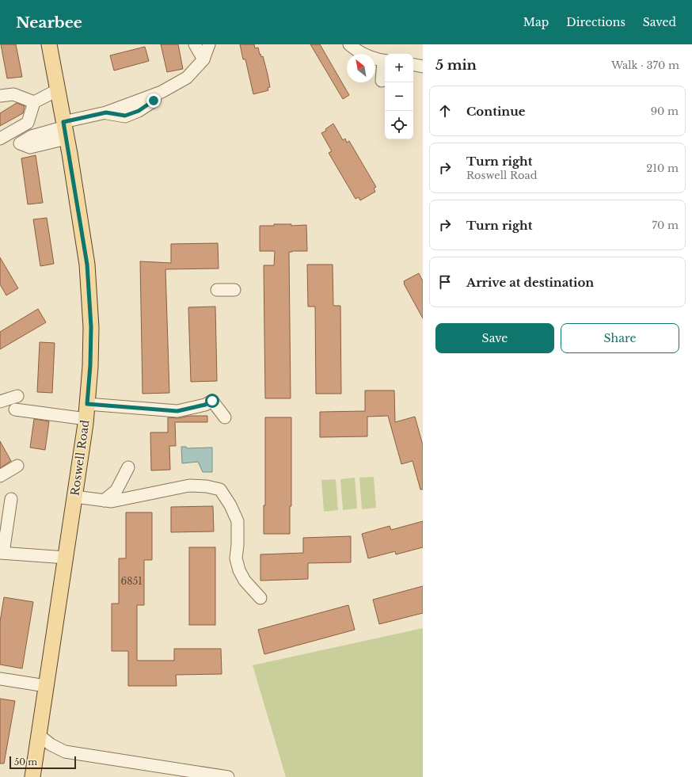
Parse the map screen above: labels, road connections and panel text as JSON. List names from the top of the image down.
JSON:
{
  "streets": {
    "main road": ["Roswell Road"]
  },
  "house_numbers": ["6851"],
  "scale_bar": "50 m",
  "north": "top left",
  "page": {
    "header": "Nearbee",
    "nav": ["Map", "Directions", "Saved"],
    "heading": ["5 min", "Walk · 370 m"],
    "map_buttons": ["+", "−"],
    "list": [
      ["Continue", "90 m"],
      ["Turn right", "Roswell Road", "210 m"],
      ["Turn right", "70 m"],
      "Arrive at destination"
    ],
    "buttons": ["Save", "Share"],
    "scale": "50 m"
  }
}
